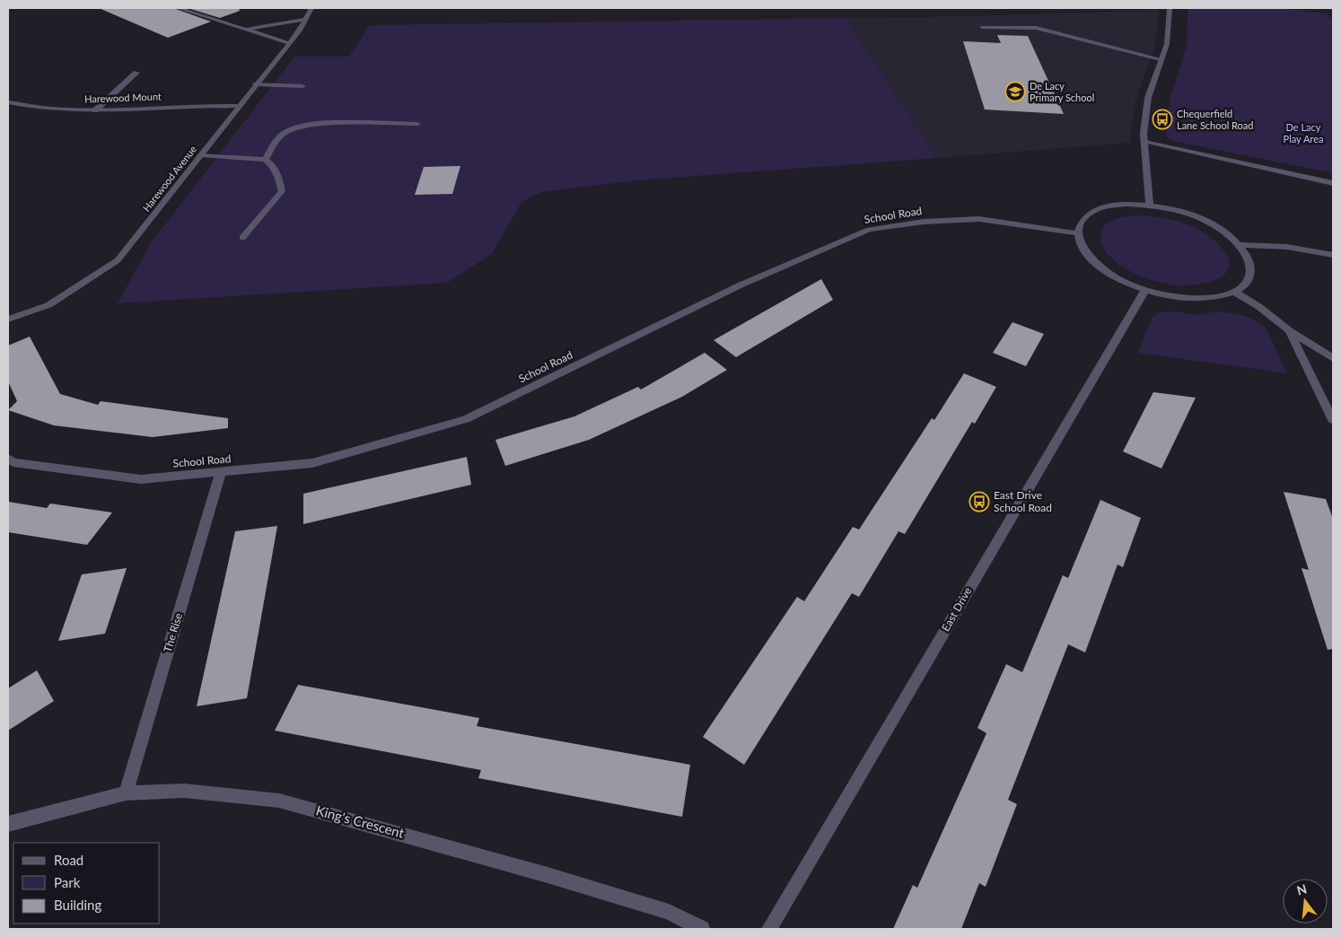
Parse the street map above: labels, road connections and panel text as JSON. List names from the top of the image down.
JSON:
{
  "streets": {
    "street": [
      "Harewood Mount",
      "Harewood Avenue",
      "School Road",
      "East Drive",
      "The Rise",
      "King's Crescent"
    ]
  },
  "crossings": [
    ["Harewood Mount", "Harewood Avenue"],
    ["School Road", "The Rise"],
    ["The Rise", "King's Crescent"]
  ],
  "parks": ["De Lacy Play Area"],
  "places": {
    "school or university": ["De Lacy Primary School"],
    "bus stop": ["Chequerfield Lane School Road", "East Drive School Road"]
  },
  "legend": ["Road", "Park", "Building"],
  "north": "top"
}
